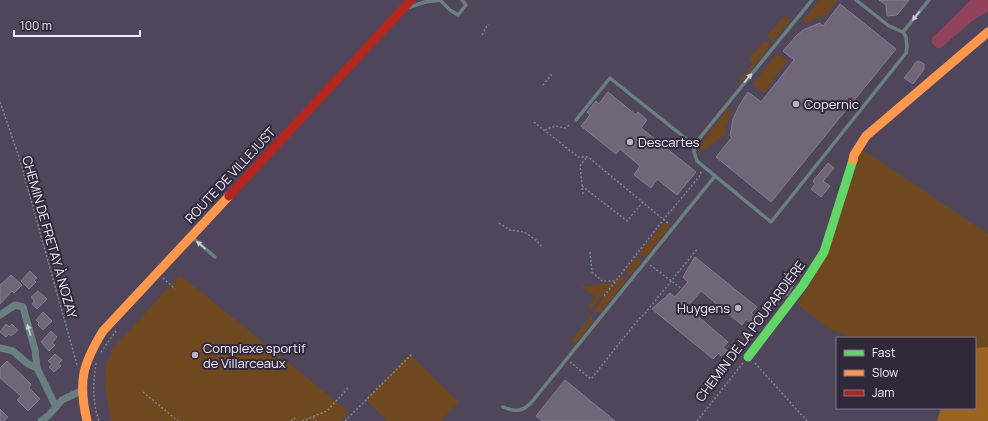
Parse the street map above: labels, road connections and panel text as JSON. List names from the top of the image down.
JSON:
{
  "streets": {
    "street": ["ROUTE DE VILLEJUST", "CHEMIN DE LA POUPARDIÈRE"],
    "path": ["CHEMIN DE FRETAY À NOZAY"]
  },
  "crossings": [
    ["ROUTE DE VILLEJUST", "CHEMIN DE FRETAY À NOZAY"]
  ],
  "places": [
    "Copernic",
    "Descartes",
    "Huygens",
    "Complexe sportif de Villarceaux"
  ],
  "legend": ["Fast", "Slow", "Jam"],
  "scale_bar": "100 m"
}
